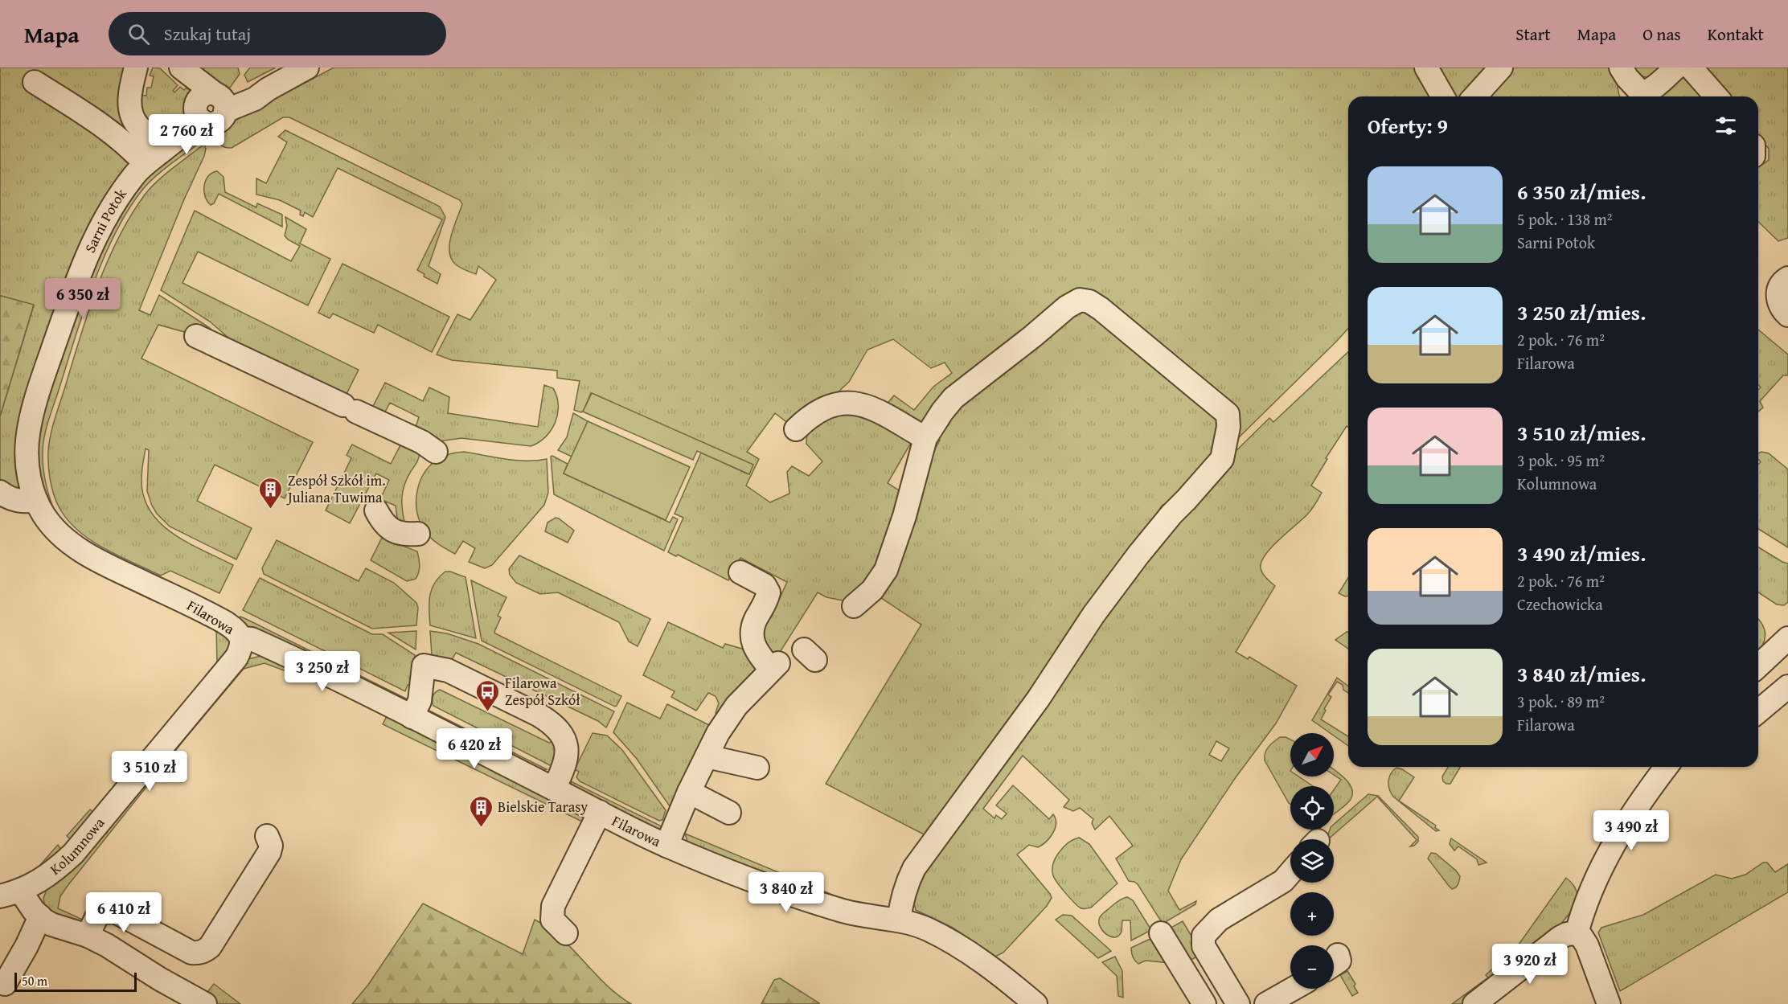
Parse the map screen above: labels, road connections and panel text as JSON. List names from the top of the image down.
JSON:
{
  "streets": {
    "street": ["Sarni Potok", "Filarowa", "Kolumnowa"]
  },
  "crossings": [
    ["Sarni Potok", "Filarowa"],
    ["Filarowa", "Kolumnowa"]
  ],
  "places": {
    "building": ["Zespół Szkół im. Juliana Tuwima", "Bielskie Tarasy"],
    "bus stop": ["Filarowa Zespół Szkół"]
  },
  "scale_bar": "50 m",
  "north": "top right",
  "page": {
    "header": "Mapa",
    "search": "Szukaj tutaj",
    "nav": [
      "Start",
      "Mapa",
      "O nas",
      "Kontakt"
    ],
    "heading": "Oferty: 9",
    "price": [
      "2 760 zł",
      "6 350 zł",
      "3 250 zł",
      "6 420 zł",
      "3 510 zł",
      "3 490 zł",
      "3 840 zł",
      "6 410 zł",
      "3 920 zł"
    ],
    "list": [
      {
        "name": "6 350 zł/mies.",
        "note": "5 pok. · 138 m² · Sarni Potok"
      },
      {
        "name": "3 250 zł/mies.",
        "note": "2 pok. · 76 m² · Filarowa"
      },
      {
        "name": "3 510 zł/mies.",
        "note": "3 pok. · 95 m² · Kolumnowa"
      },
      {
        "name": "3 490 zł/mies.",
        "note": "2 pok. · 76 m² · Czechowicka"
      },
      {
        "name": "3 840 zł/mies.",
        "note": "3 pok. · 89 m² · Filarowa"
      }
    ],
    "map_buttons": ["+", "−"],
    "scale": "50 m"
  }
}
